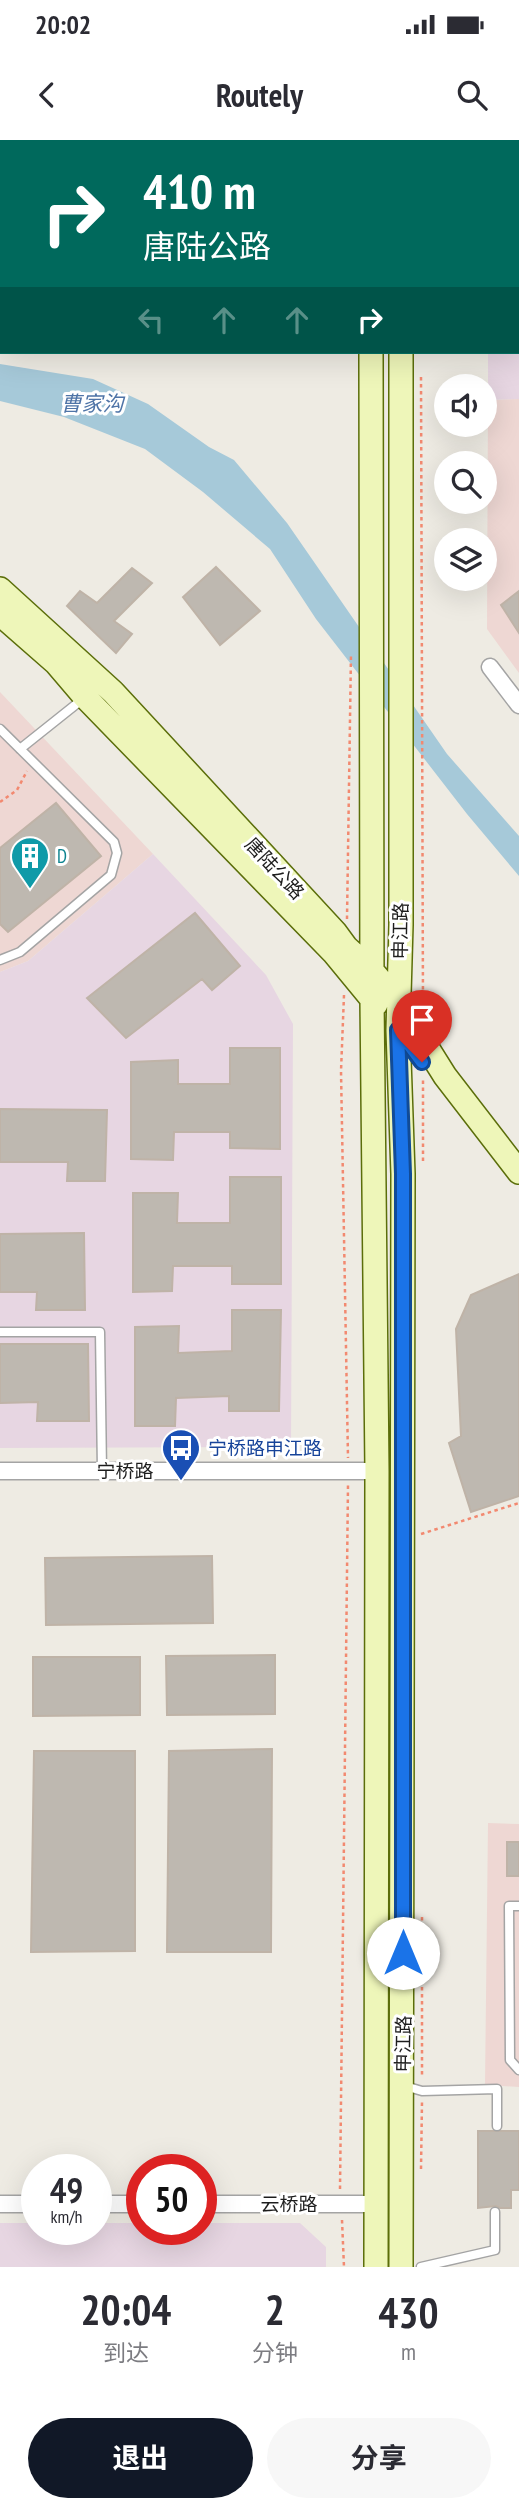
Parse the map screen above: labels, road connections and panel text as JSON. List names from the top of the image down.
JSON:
{
  "streets": {
    "main road": ["唐陆公路", "申江路"],
    "street": ["宁桥路", "云桥路"]
  },
  "crossings": [
    ["唐陆公路", "申江路"],
    ["申江路", "宁桥路"],
    ["申江路", "云桥路"]
  ],
  "water": ["曹家沟"],
  "places": {
    "building": ["D"],
    "bus stop": ["宁桥路申江路"]
  },
  "page": {
    "status": "20:02",
    "header": "Routely",
    "turn": ["410 m", "唐陆公路"],
    "speed": "49 km/h",
    "limit": "50",
    "eta": [
      "20:04",
      "到达",
      "2",
      "分钟",
      "430",
      "m"
    ],
    "buttons": ["退出", "分享"]
  }
}
